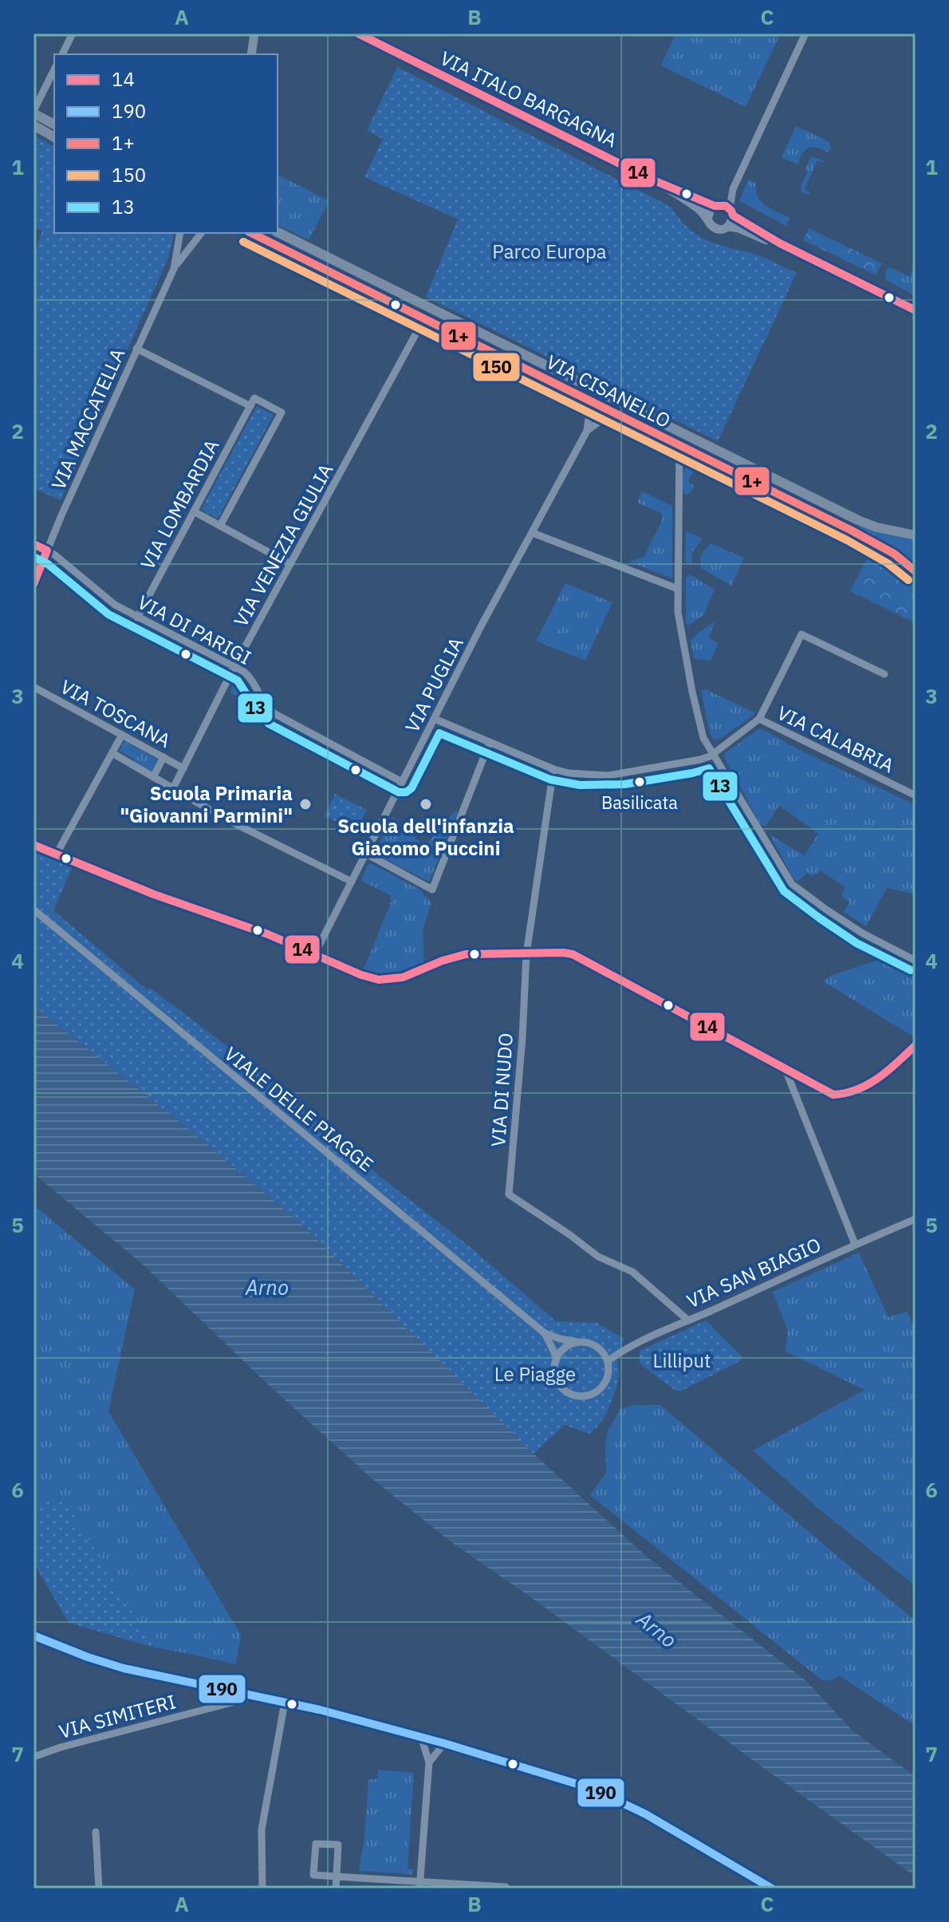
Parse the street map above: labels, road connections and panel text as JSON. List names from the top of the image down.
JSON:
{
  "streets": {
    "main road": ["VIA CISANELLO"],
    "street": [
      "VIA ITALO BARGAGNA",
      "VIA MACCATELLA",
      "VIA LOMBARDIA",
      "VIA VENEZIA GIULIA",
      "VIA DI PARIGI",
      "VIA PUGLIA",
      "VIA TOSCANA",
      "VIA CALABRIA",
      "VIA DI NUDO",
      "VIALE DELLE PIAGGE",
      "VIA SAN BIAGIO",
      "VIA SIMITERI"
    ]
  },
  "crossings": [
    ["VIA CISANELLO", "VIA VENEZIA GIULIA"],
    ["VIA MACCATELLA", "VIA DI PARIGI"],
    ["VIA LOMBARDIA", "VIA DI PARIGI"],
    ["VIA VENEZIA GIULIA", "VIA DI PARIGI"],
    ["VIA VENEZIA GIULIA", "VIA TOSCANA"],
    ["VIA DI PARIGI", "VIA PUGLIA"],
    ["VIA DI NUDO", "VIA SAN BIAGIO"],
    ["VIALE DELLE PIAGGE", "VIA SAN BIAGIO"]
  ],
  "water": ["Arno"],
  "parks": ["Parco Europa", "Lilliput", "Le Piagge"],
  "places": ["Basilicata", "Scuola Primaria \"Giovanni Parmini\"", "Scuola dell'infanzia Giacomo Puccini"],
  "lines": [
    "transit line 14",
    "transit line 1+",
    "transit line 150",
    "transit line 13",
    "transit line 190"
  ],
  "legend": [
    "14",
    "190",
    "1+",
    "150",
    "13"
  ],
  "grid": {
    "columns": ["A", "B", "C"],
    "rows": [
      "1",
      "2",
      "3",
      "4",
      "5",
      "6",
      "7"
    ]
  }
}
